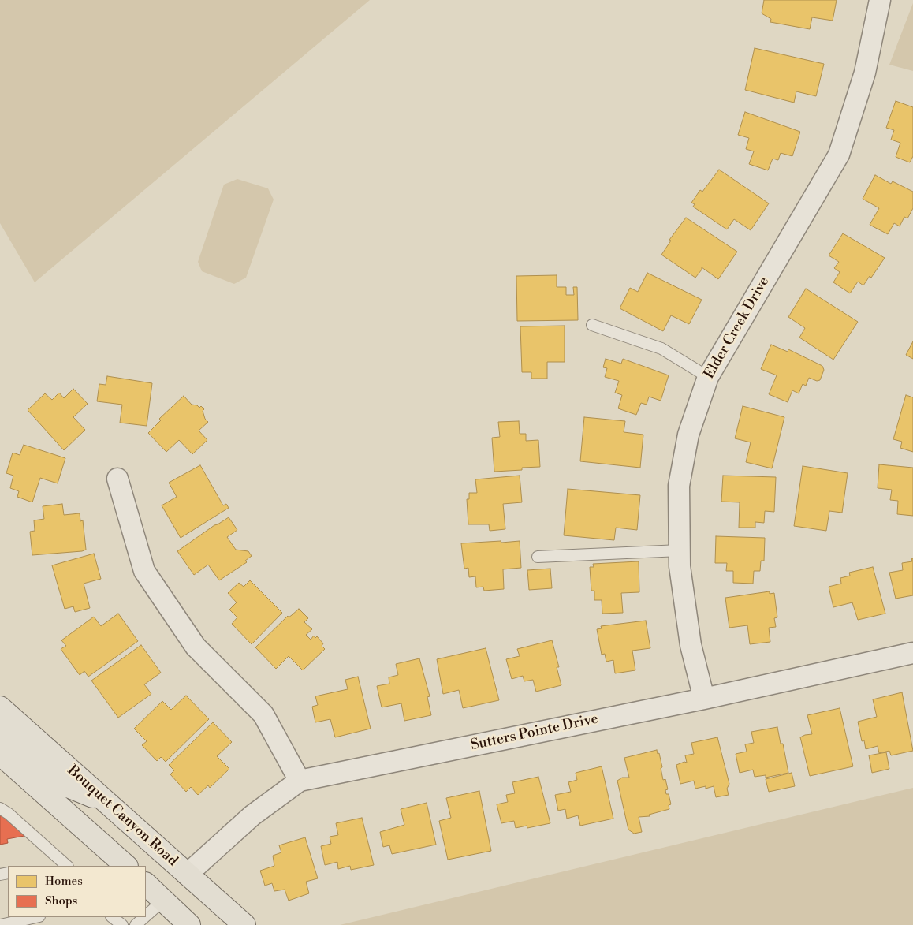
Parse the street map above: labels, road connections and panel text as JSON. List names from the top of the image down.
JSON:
{
  "streets": {
    "main road": ["Bouquet Canyon Road"],
    "street": ["Elder Creek Drive", "Sutters Pointe Drive"]
  },
  "crossings": [
    ["Elder Creek Drive", "Sutters Pointe Drive"],
    ["Sutters Pointe Drive", "Bouquet Canyon Road"]
  ],
  "legend": ["Homes", "Shops"]
}
